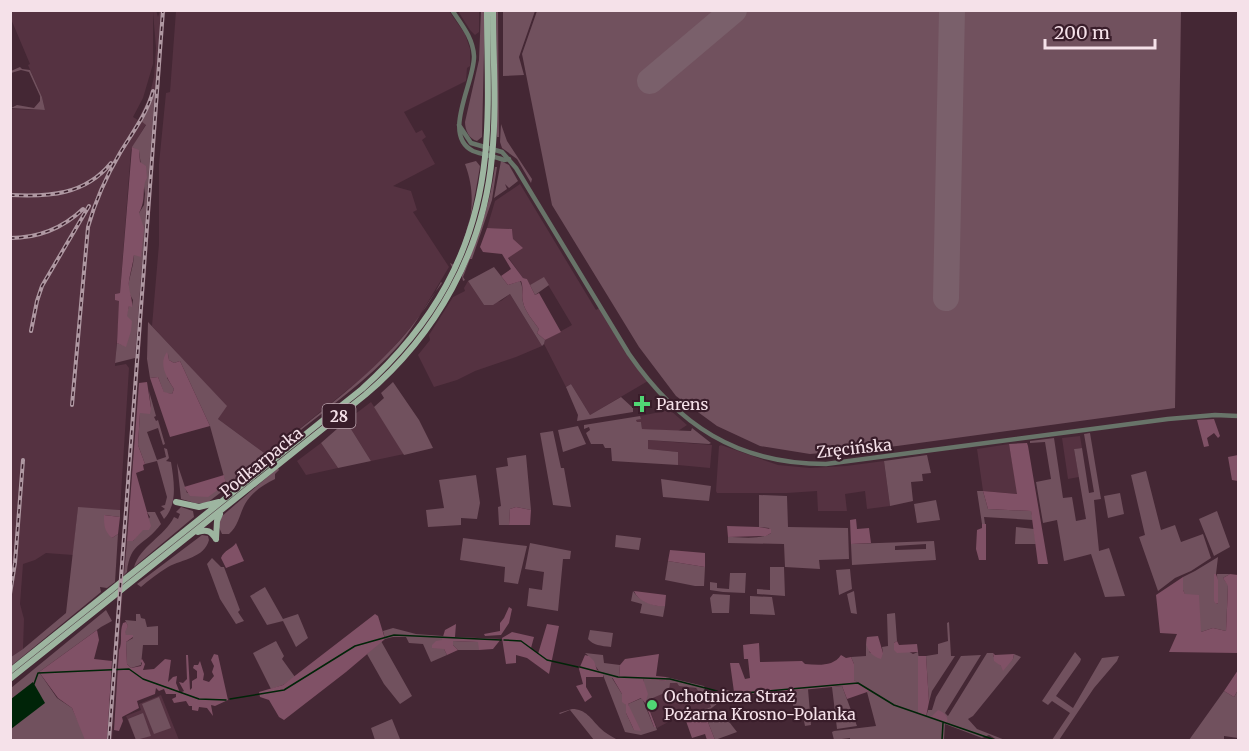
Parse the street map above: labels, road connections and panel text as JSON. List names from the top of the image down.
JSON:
{
  "streets": {
    "main road": ["28", "Podkarpacka"],
    "street": ["Zręcińska"]
  },
  "crossings": [
    ["Zręcińska", "Podkarpacka"]
  ],
  "places": {
    "health": ["Parens"],
    "other": ["Ochotnicza Straż Pożarna Krosno-Polanka"]
  },
  "scale_bar": "200 m"
}
